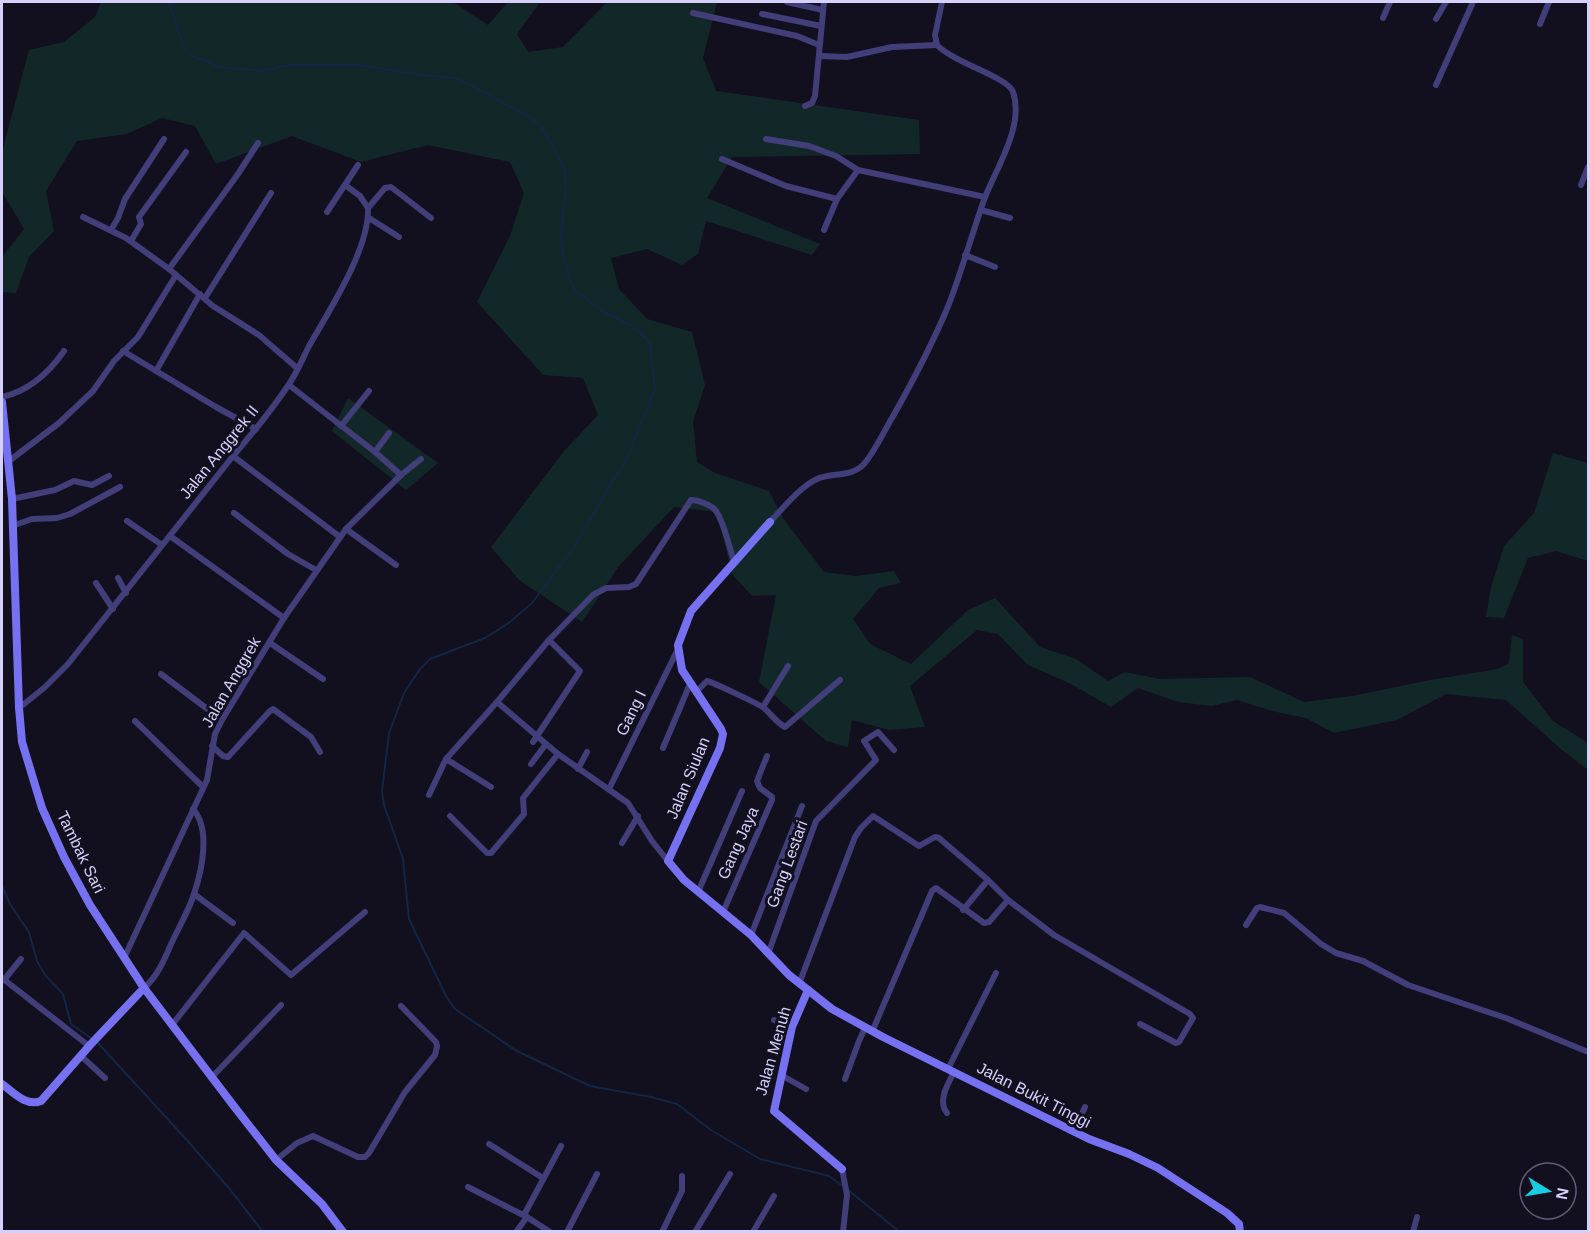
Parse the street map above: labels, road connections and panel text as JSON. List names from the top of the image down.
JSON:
{
  "streets": {
    "street": [
      "Jalan Anggrek II",
      "Jalan Anggrek",
      "Gang I",
      "Jalan Siulan",
      "Gang Jaya",
      "Tambak Sari",
      "Gang Lestari",
      "Jalan Menuh",
      "Jalan Bukit Tinggi"
    ]
  },
  "crossings": [
    ["Jalan Anggrek II", "Tambak Sari"],
    ["Jalan Anggrek", "Tambak Sari"],
    ["Gang I", "Jalan Siulan"],
    ["Jalan Menuh", "Jalan Bukit Tinggi"]
  ],
  "north": "right"
}
